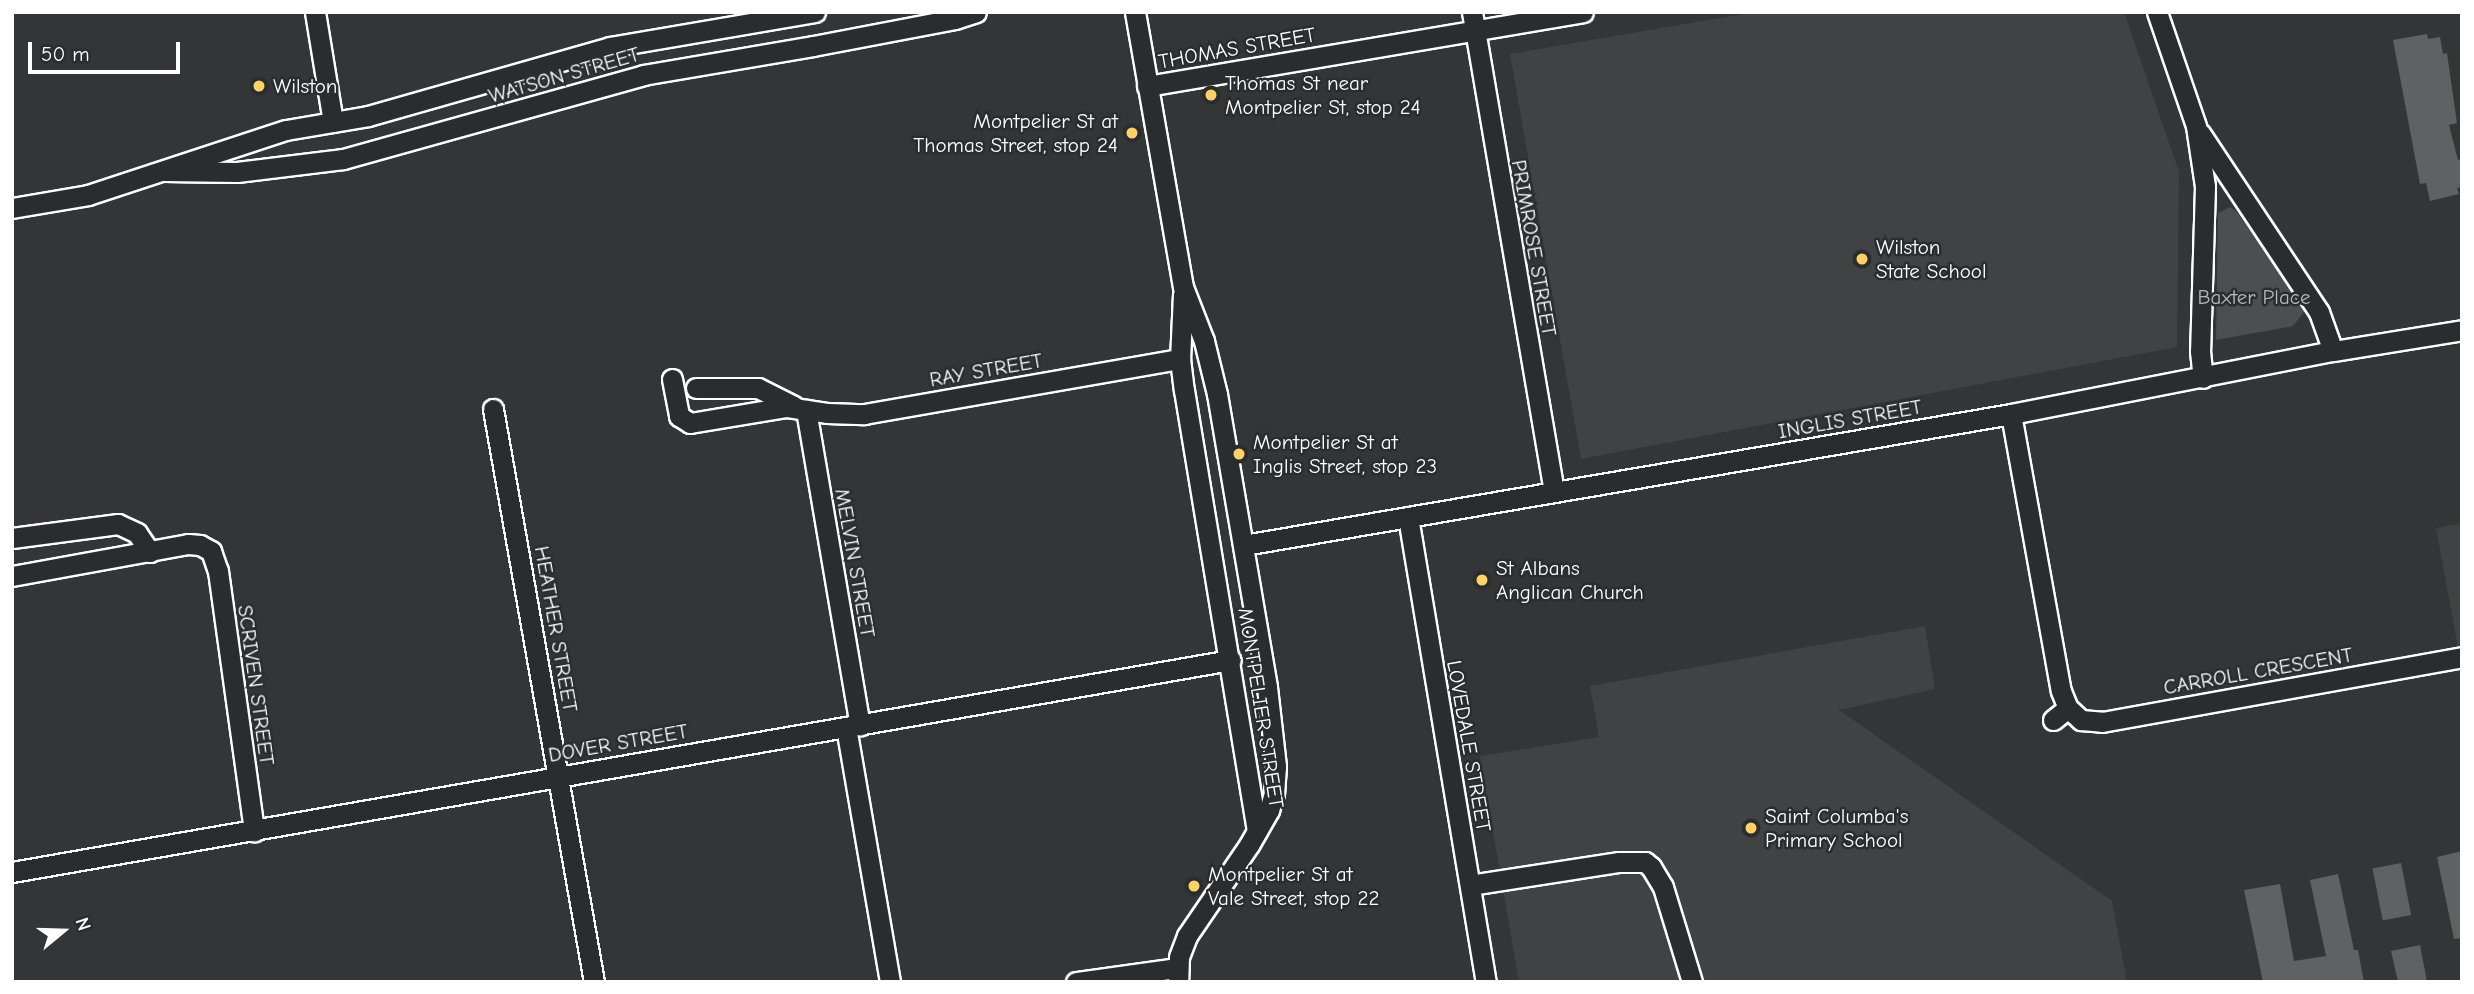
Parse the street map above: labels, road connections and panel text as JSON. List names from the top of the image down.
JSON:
{
  "streets": {
    "street": [
      "THOMAS STREET",
      "WATSON STREET",
      "PRIMROSE STREET",
      "RAY STREET",
      "INGLIS STREET",
      "MELVIN STREET",
      "HEATHER STREET",
      "CARROLL CRESCENT",
      "SCRIVEN STREET",
      "MONTPELIER STREET",
      "DOVER STREET",
      "LOVEDALE STREET"
    ]
  },
  "crossings": [
    ["THOMAS STREET", "PRIMROSE STREET"],
    ["THOMAS STREET", "MONTPELIER STREET"],
    ["PRIMROSE STREET", "INGLIS STREET"],
    ["RAY STREET", "MELVIN STREET"],
    ["RAY STREET", "MONTPELIER STREET"],
    ["INGLIS STREET", "CARROLL CRESCENT"],
    ["INGLIS STREET", "MONTPELIER STREET"],
    ["INGLIS STREET", "LOVEDALE STREET"],
    ["MELVIN STREET", "DOVER STREET"],
    ["HEATHER STREET", "DOVER STREET"],
    ["SCRIVEN STREET", "DOVER STREET"],
    ["MONTPELIER STREET", "DOVER STREET"]
  ],
  "parks": ["Baxter Place"],
  "places": [
    "Wilston",
    "Thomas St near Montpelier St, stop 24",
    "Montpelier St at Thomas Street, stop 24",
    "Wilston State School",
    "Montpelier St at Inglis Street, stop 23",
    "St Albans Anglican Church",
    "Saint Columba's Primary School",
    "Montpelier St at Vale Street, stop 22"
  ],
  "scale_bar": "50 m",
  "north": "right"
}
